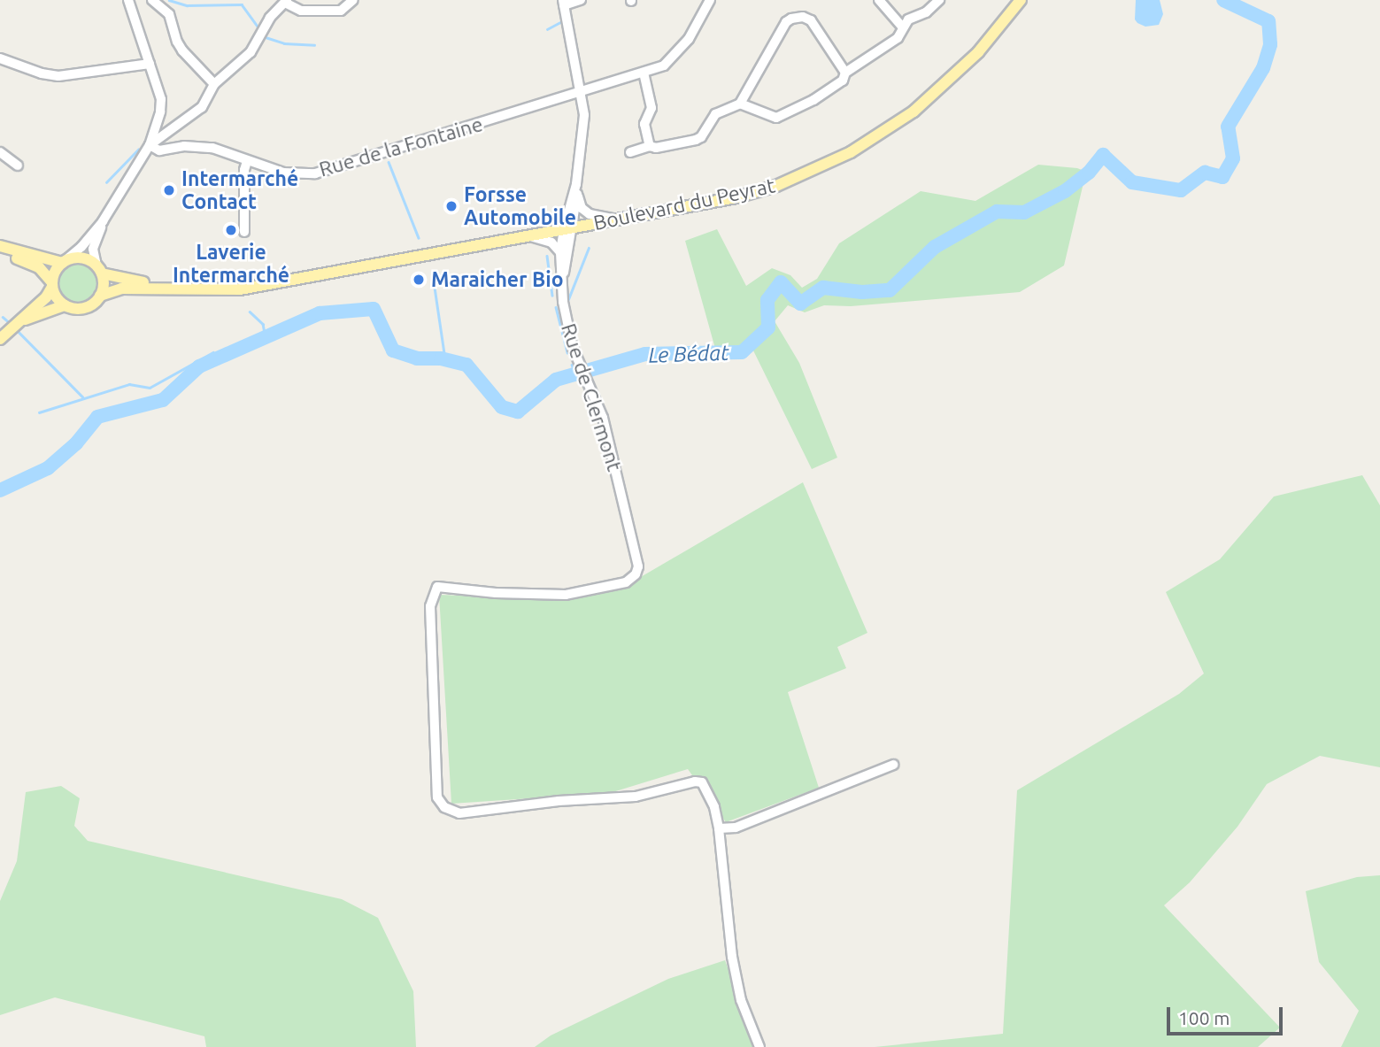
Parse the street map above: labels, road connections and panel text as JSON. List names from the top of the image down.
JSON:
{
  "streets": {
    "main road": ["Boulevard du Peyrat"],
    "street": ["Rue de la Fontaine", "Rue de Clermont"]
  },
  "crossings": [
    ["Boulevard du Peyrat", "Rue de Clermont"]
  ],
  "water": ["Le Bédat"],
  "places": [
    "Intermarché Contact",
    "Forsse Automobile",
    "Laverie Intermarché",
    "Maraicher Bio"
  ],
  "scale_bar": "100 m"
}
